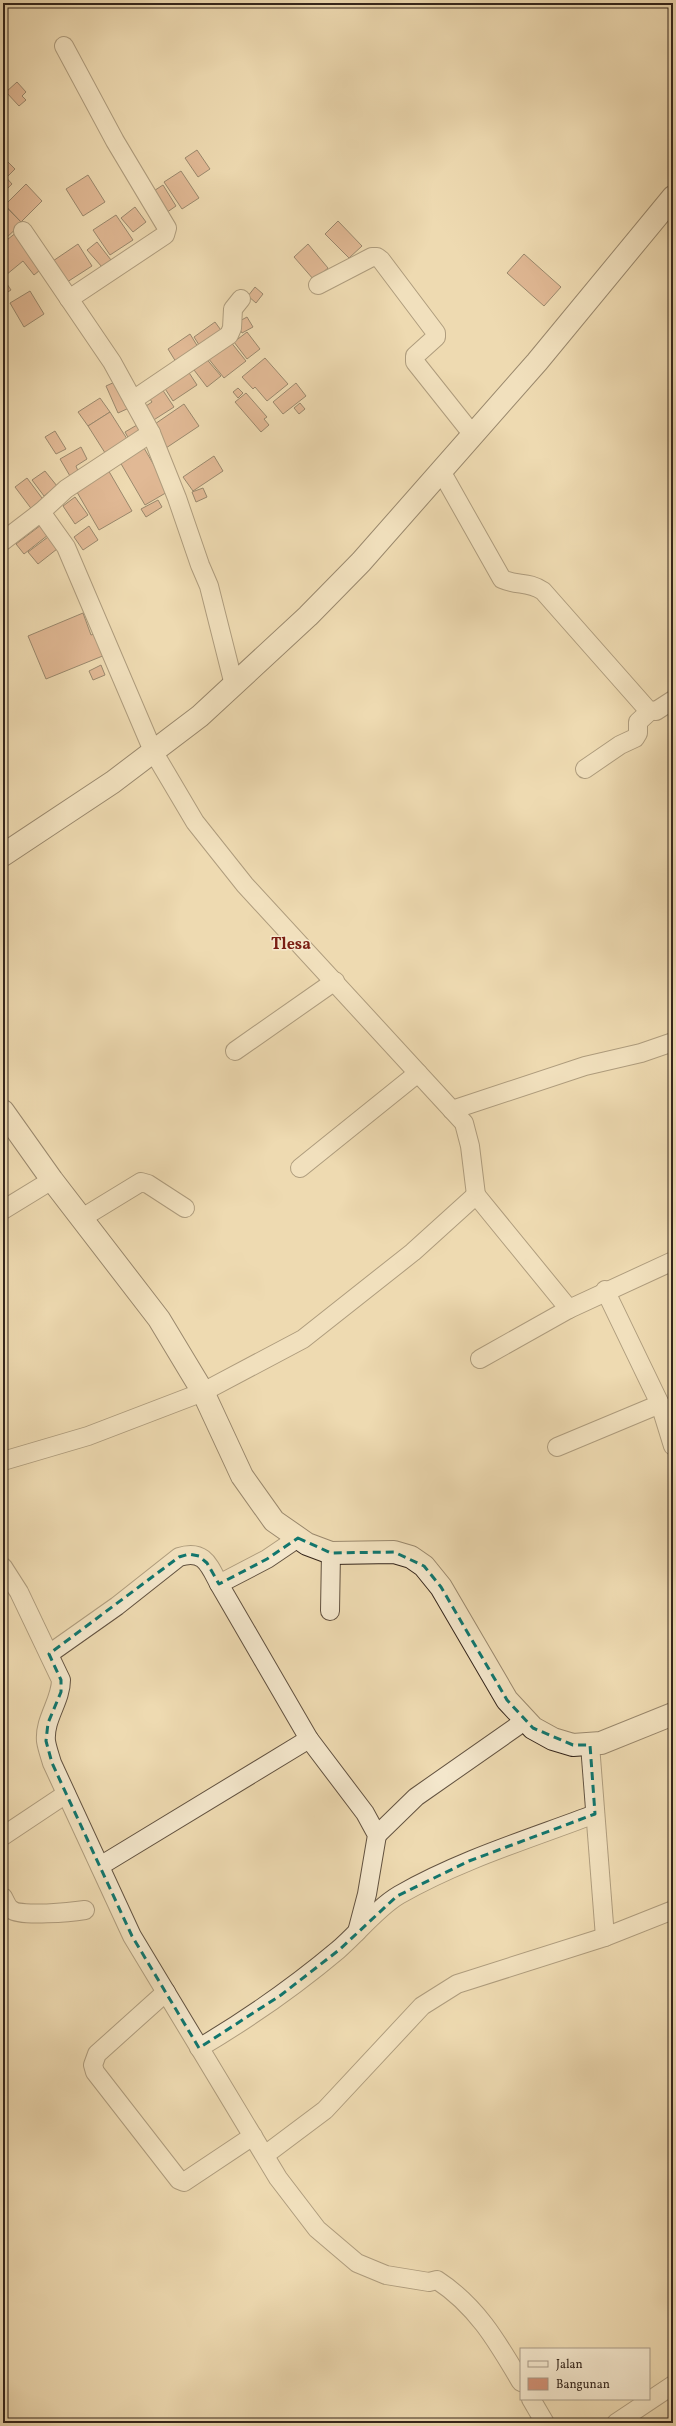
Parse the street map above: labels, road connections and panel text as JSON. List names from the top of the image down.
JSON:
{
  "districts": ["Tlesa"],
  "legend": ["Jalan", "Bangunan"]
}
